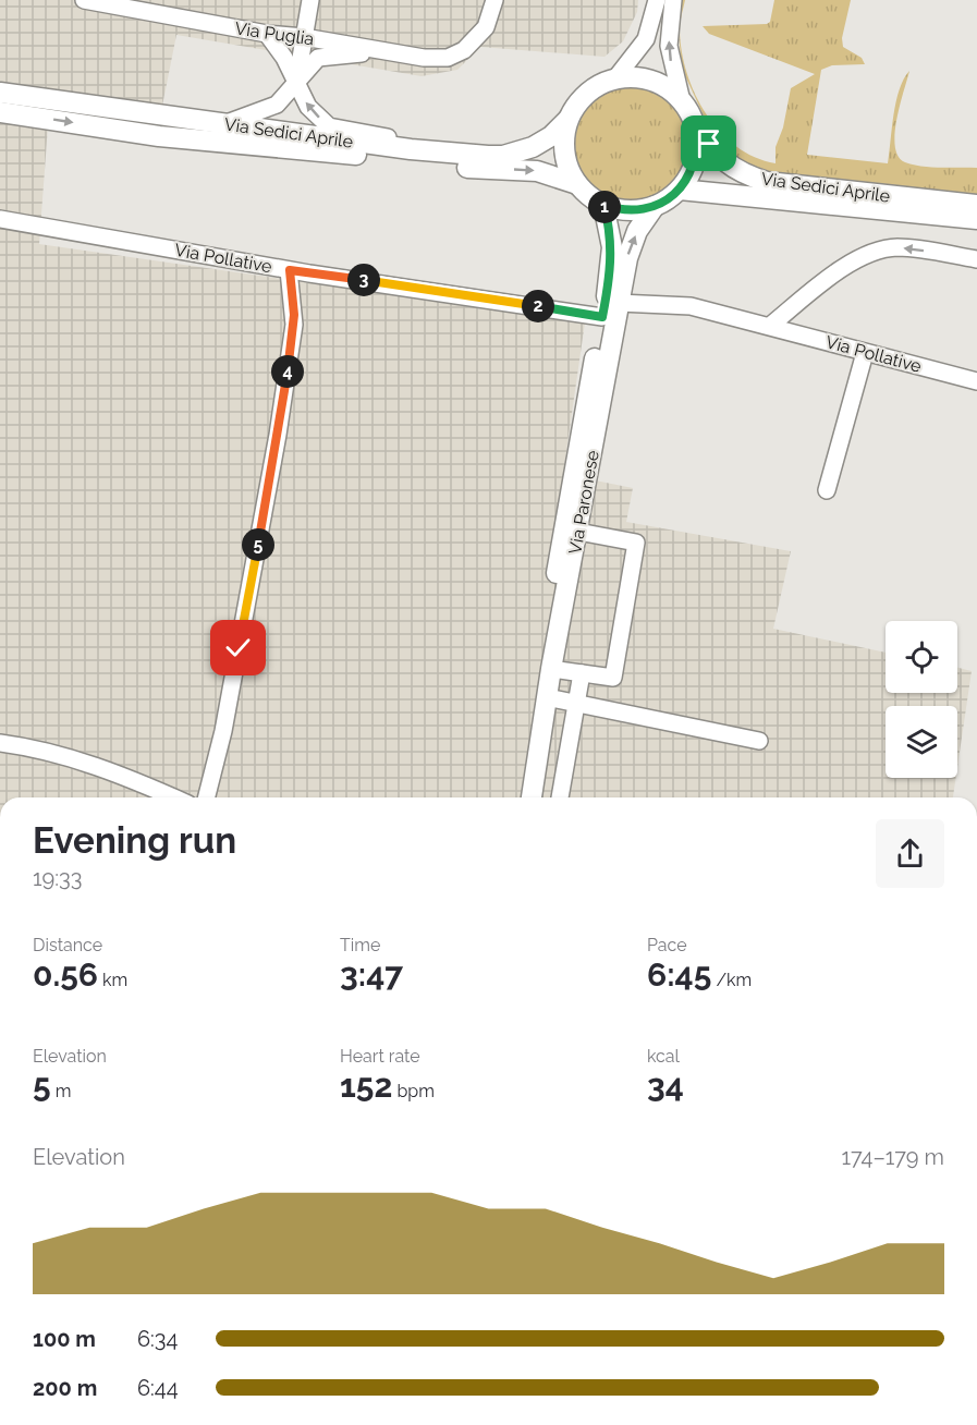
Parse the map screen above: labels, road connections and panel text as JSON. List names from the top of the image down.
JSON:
{
  "streets": {
    "main road": ["Via Sedici Aprile", "Via Paronese"],
    "street": ["Via Puglia", "Via Pollative"]
  },
  "crossings": [
    ["Via Sedici Aprile", "Via Paronese"],
    ["Via Pollative", "Via Paronese"]
  ],
  "page": {
    "pins": [
      "1",
      "3",
      "2",
      "4",
      "5"
    ],
    "heading": ["Evening run", "19:33"],
    "stats": [
      ["Distance", "0.56 km"],
      ["Time", "3:47"],
      ["Pace", "6:45 /km"],
      ["Elevation", "5 m"],
      ["Heart rate", "152 bpm"],
      ["kcal", "34"]
    ],
    "chart": ["Elevation", "174–179 m"],
    "list": [
      {
        "name": "100 m",
        "note": "6:34"
      },
      {
        "name": "200 m",
        "note": "6:44"
      }
    ]
  }
}
